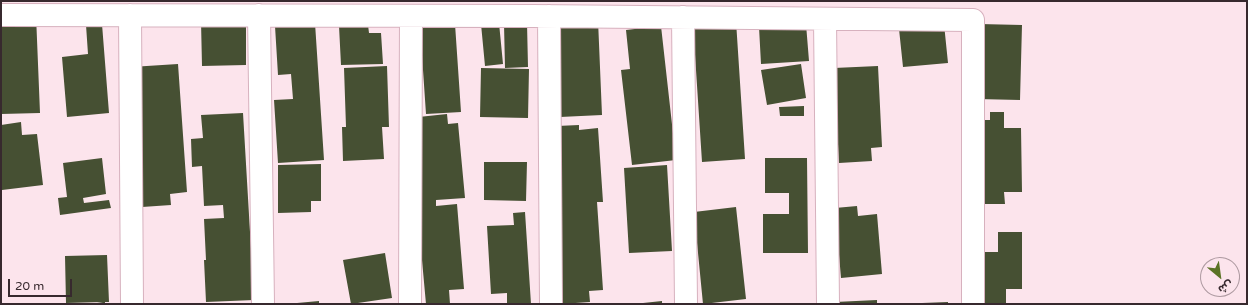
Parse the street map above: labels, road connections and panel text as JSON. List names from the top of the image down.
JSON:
{
  "scale_bar": "20 m",
  "north": "bottom right"
}
